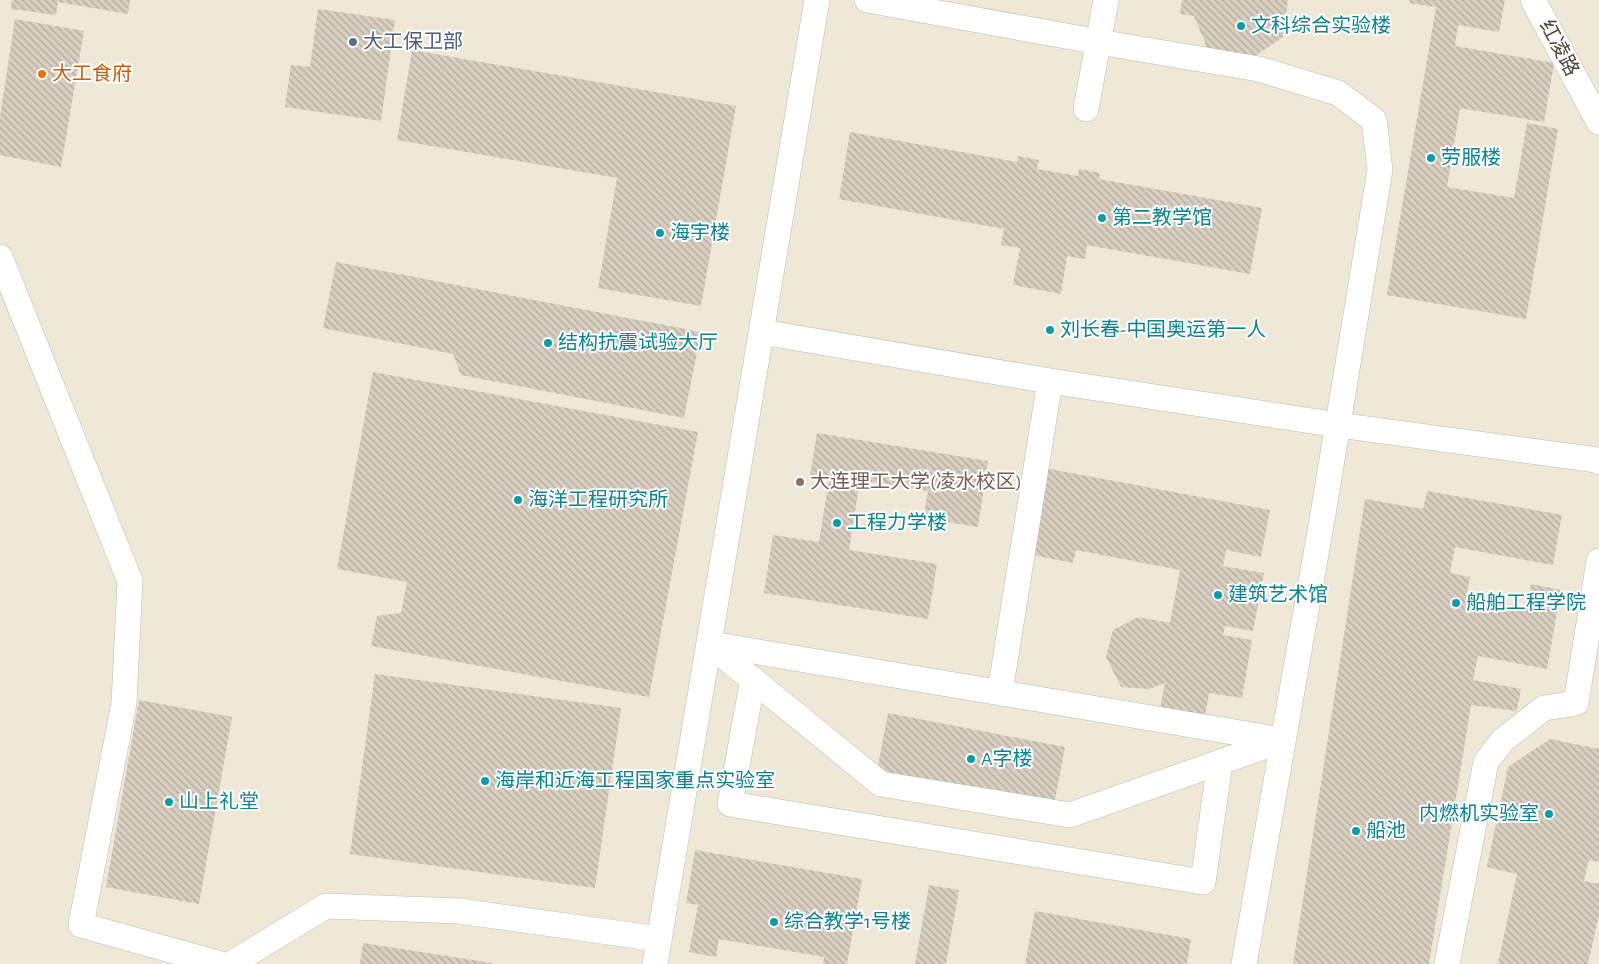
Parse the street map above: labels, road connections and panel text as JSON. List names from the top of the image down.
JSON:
{
  "streets": {
    "street": ["红凌路"]
  },
  "places": [
    "文科综合实验楼",
    "大工保卫部",
    "大工食府",
    "劳服楼",
    "第二教学馆",
    "海宇楼",
    "刘长春-中国奥运第一人",
    "结构抗震试验大厅",
    "大连理工大学(凌水校区)",
    "海洋工程研究所",
    "工程力学楼",
    "建筑艺术馆",
    "船舶工程学院",
    "A字楼",
    "海岸和近海工程国家重点实验室",
    "山上礼堂",
    "内燃机实验室",
    "船池",
    "综合教学1号楼"
  ]
}
